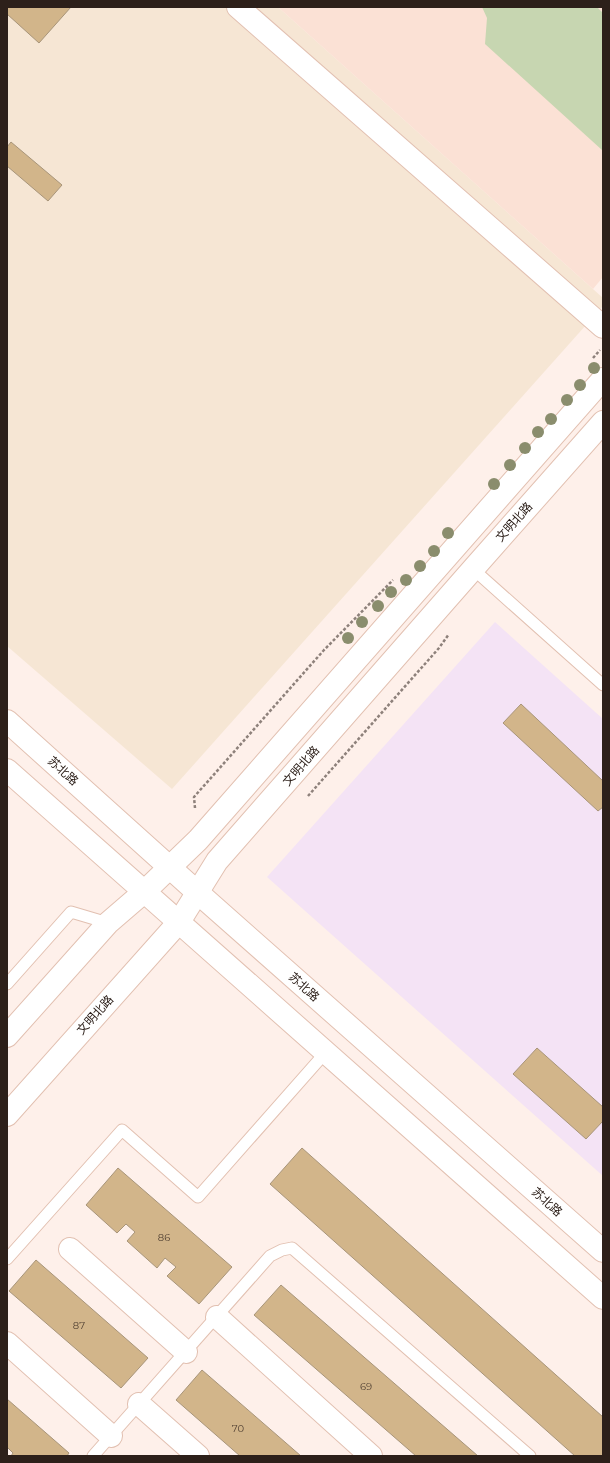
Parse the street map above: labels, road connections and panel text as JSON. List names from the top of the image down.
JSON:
{
  "streets": {
    "street": ["文明北路", "苏北路"]
  },
  "crossings": [
    ["文明北路", "苏北路"]
  ],
  "house_numbers": [
    "86",
    "87",
    "69",
    "70"
  ]
}
